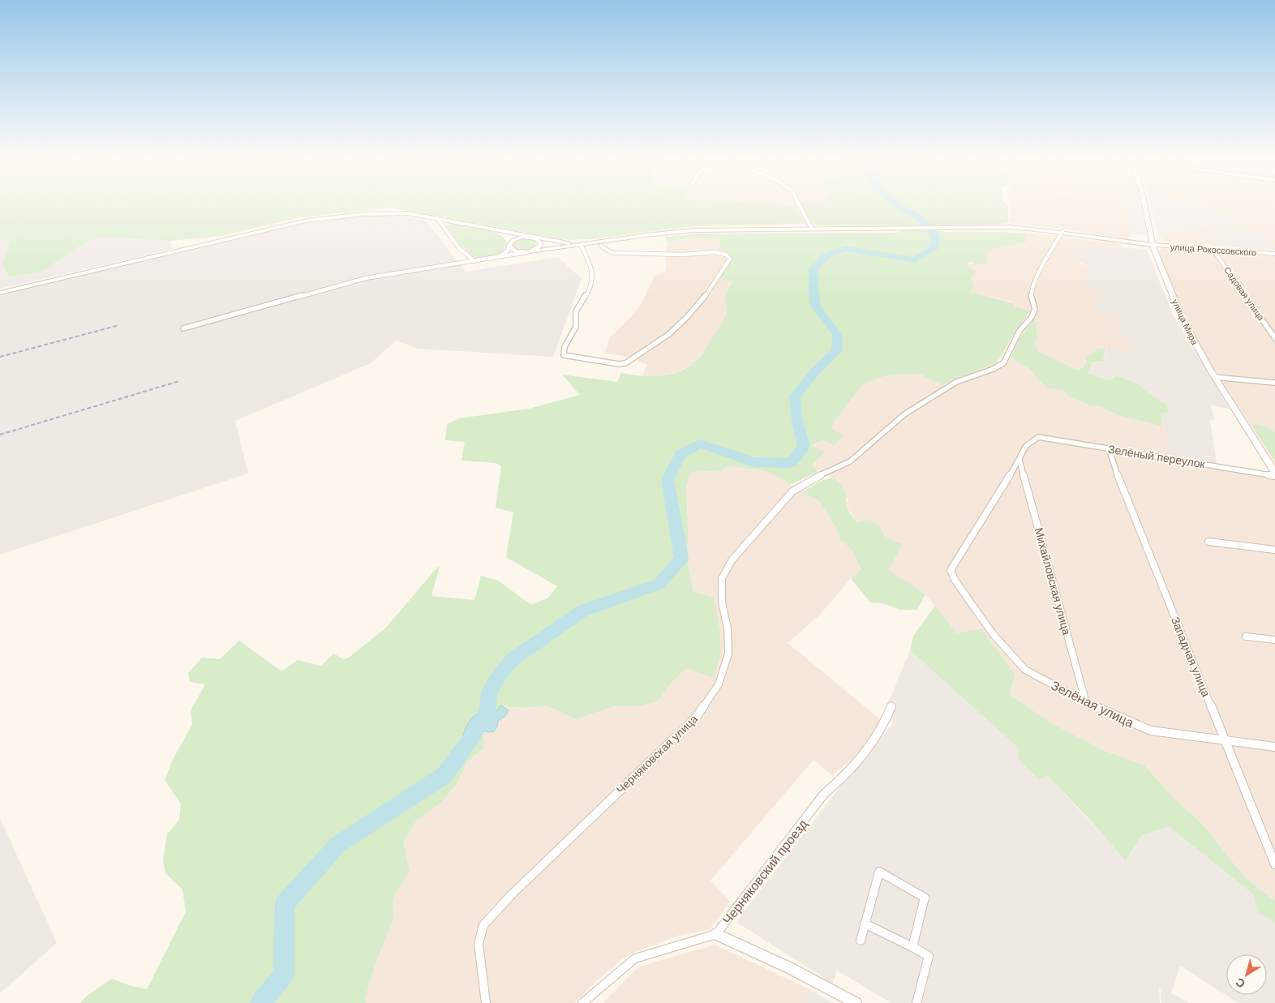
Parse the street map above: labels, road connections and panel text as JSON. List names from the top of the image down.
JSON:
{
  "streets": {
    "main road": ["улица Рокоссовского", "улица Мира"],
    "street": [
      "Садовая улица",
      "Зелёный переулок",
      "Михайловская улица",
      "Западная улица",
      "Зелёная улица",
      "Черняковская улица",
      "Черняковский проезд"
    ]
  },
  "crossings": [
    ["улица Рокоссовского", "Садовая улица"],
    ["улица Рокоссовского", "улица Мира"],
    ["Зелёный переулок", "Михайловская улица"],
    ["Зелёный переулок", "Западная улица"],
    ["Зелёный переулок", "Зелёная улица"],
    ["Михайловская улица", "Зелёная улица"],
    ["Западная улица", "Зелёная улица"]
  ],
  "north": "bottom left"
}
